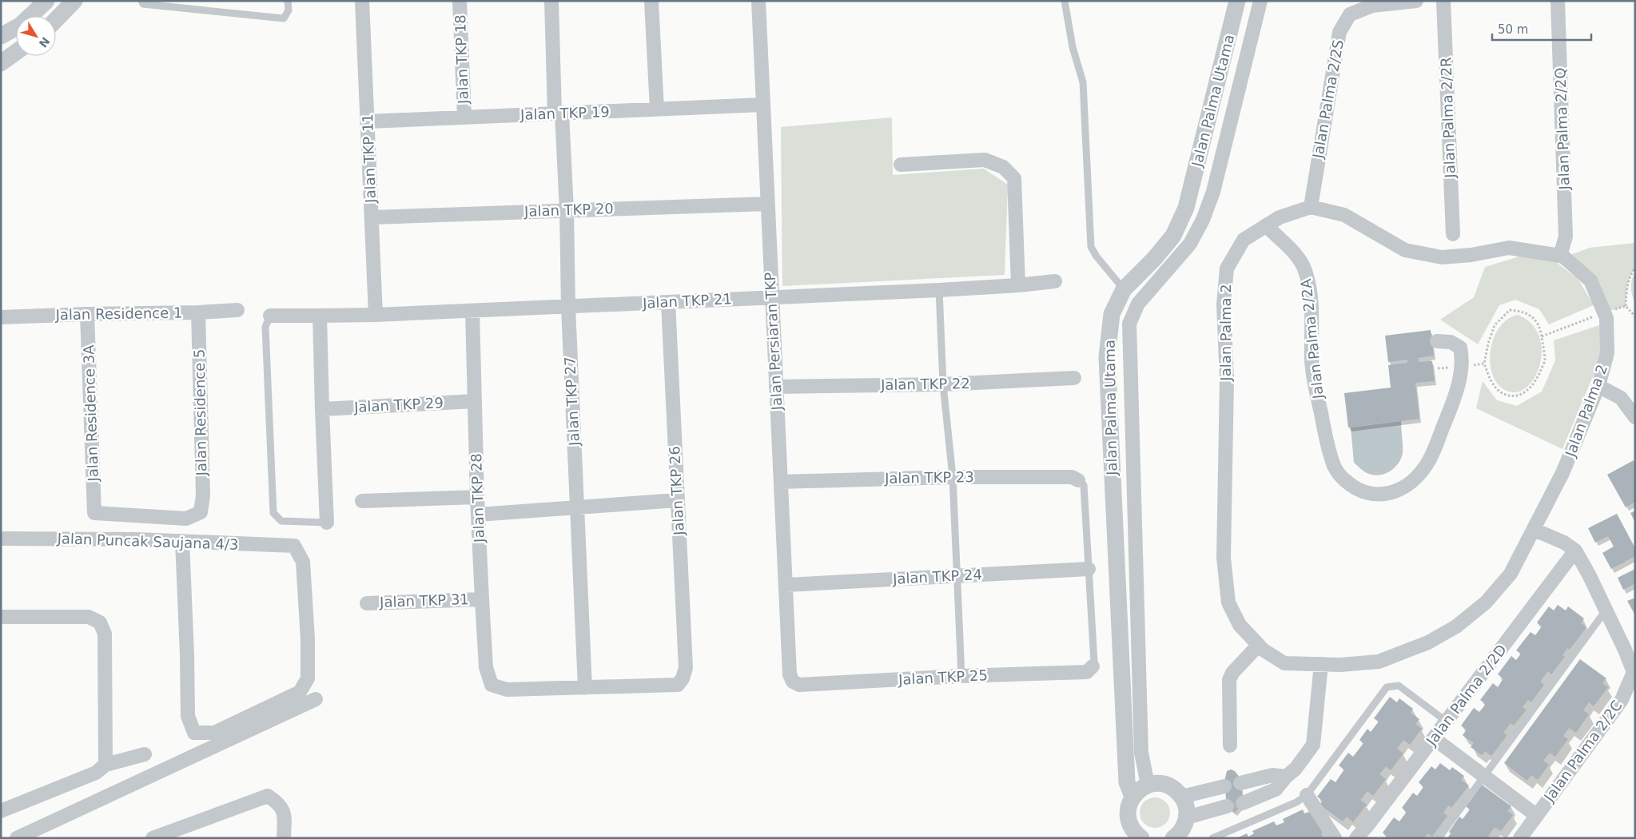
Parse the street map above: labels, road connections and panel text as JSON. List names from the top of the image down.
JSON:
{
  "streets": {
    "street": [
      "Jalan TKP 18",
      "Jalan Palma 2/2S",
      "Jalan Palma Utama",
      "Jalan TKP 19",
      "Jalan Palma 2/2R",
      "Jalan Palma 2/2Q",
      "Jalan TKP 11",
      "Jalan TKP 20",
      "Jalan TKP 21",
      "Jalan Residence 1",
      "Jalan Palma 2",
      "Jalan Palma 2/2A",
      "Jalan Persiaran TKP",
      "Jalan TKP 22",
      "Jalan TKP 27",
      "Jalan TKP 29",
      "Jalan Residence 5",
      "Jalan Residence 3A",
      "Jalan TKP 23",
      "Jalan TKP 26",
      "Jalan TKP 28",
      "Jalan Puncak Saujana 4/3",
      "Jalan TKP 24",
      "Jalan TKP 31",
      "Jalan TKP 25",
      "Jalan Palma 2/2D",
      "Jalan Palma 2/2C"
    ]
  },
  "crossings": [
    ["Jalan TKP 18", "Jalan TKP 19"],
    ["Jalan Palma 2/2S", "Jalan Palma 2"],
    ["Jalan TKP 19", "Jalan TKP 11"],
    ["Jalan TKP 19", "Jalan Persiaran TKP"],
    ["Jalan TKP 19", "Jalan TKP 27"],
    ["Jalan Palma 2/2Q", "Jalan Palma 2"],
    ["Jalan TKP 11", "Jalan TKP 20"],
    ["Jalan TKP 11", "Jalan TKP 21"],
    ["Jalan TKP 20", "Jalan Persiaran TKP"],
    ["Jalan TKP 20", "Jalan TKP 27"],
    ["Jalan TKP 21", "Jalan Persiaran TKP"],
    ["Jalan TKP 21", "Jalan TKP 27"],
    ["Jalan TKP 21", "Jalan TKP 26"],
    ["Jalan TKP 21", "Jalan TKP 28"],
    ["Jalan Residence 1", "Jalan Residence 5"],
    ["Jalan Residence 1", "Jalan Residence 3A"],
    ["Jalan Palma 2", "Jalan Palma 2/2A"],
    ["Jalan Palma 2", "Jalan Palma 2/2C"],
    ["Jalan Persiaran TKP", "Jalan TKP 22"],
    ["Jalan Persiaran TKP", "Jalan TKP 23"],
    ["Jalan Persiaran TKP", "Jalan TKP 24"],
    ["Jalan Persiaran TKP", "Jalan TKP 25"],
    ["Jalan TKP 27", "Jalan TKP 26"],
    ["Jalan TKP 27", "Jalan TKP 28"],
    ["Jalan TKP 29", "Jalan TKP 28"],
    ["Jalan Residence 5", "Jalan Residence 3A"],
    ["Jalan TKP 26", "Jalan TKP 28"],
    ["Jalan TKP 28", "Jalan TKP 31"],
    ["Jalan Palma 2/2D", "Jalan Palma 2/2C"]
  ],
  "scale_bar": "50 m",
  "north": "bottom right"
}
